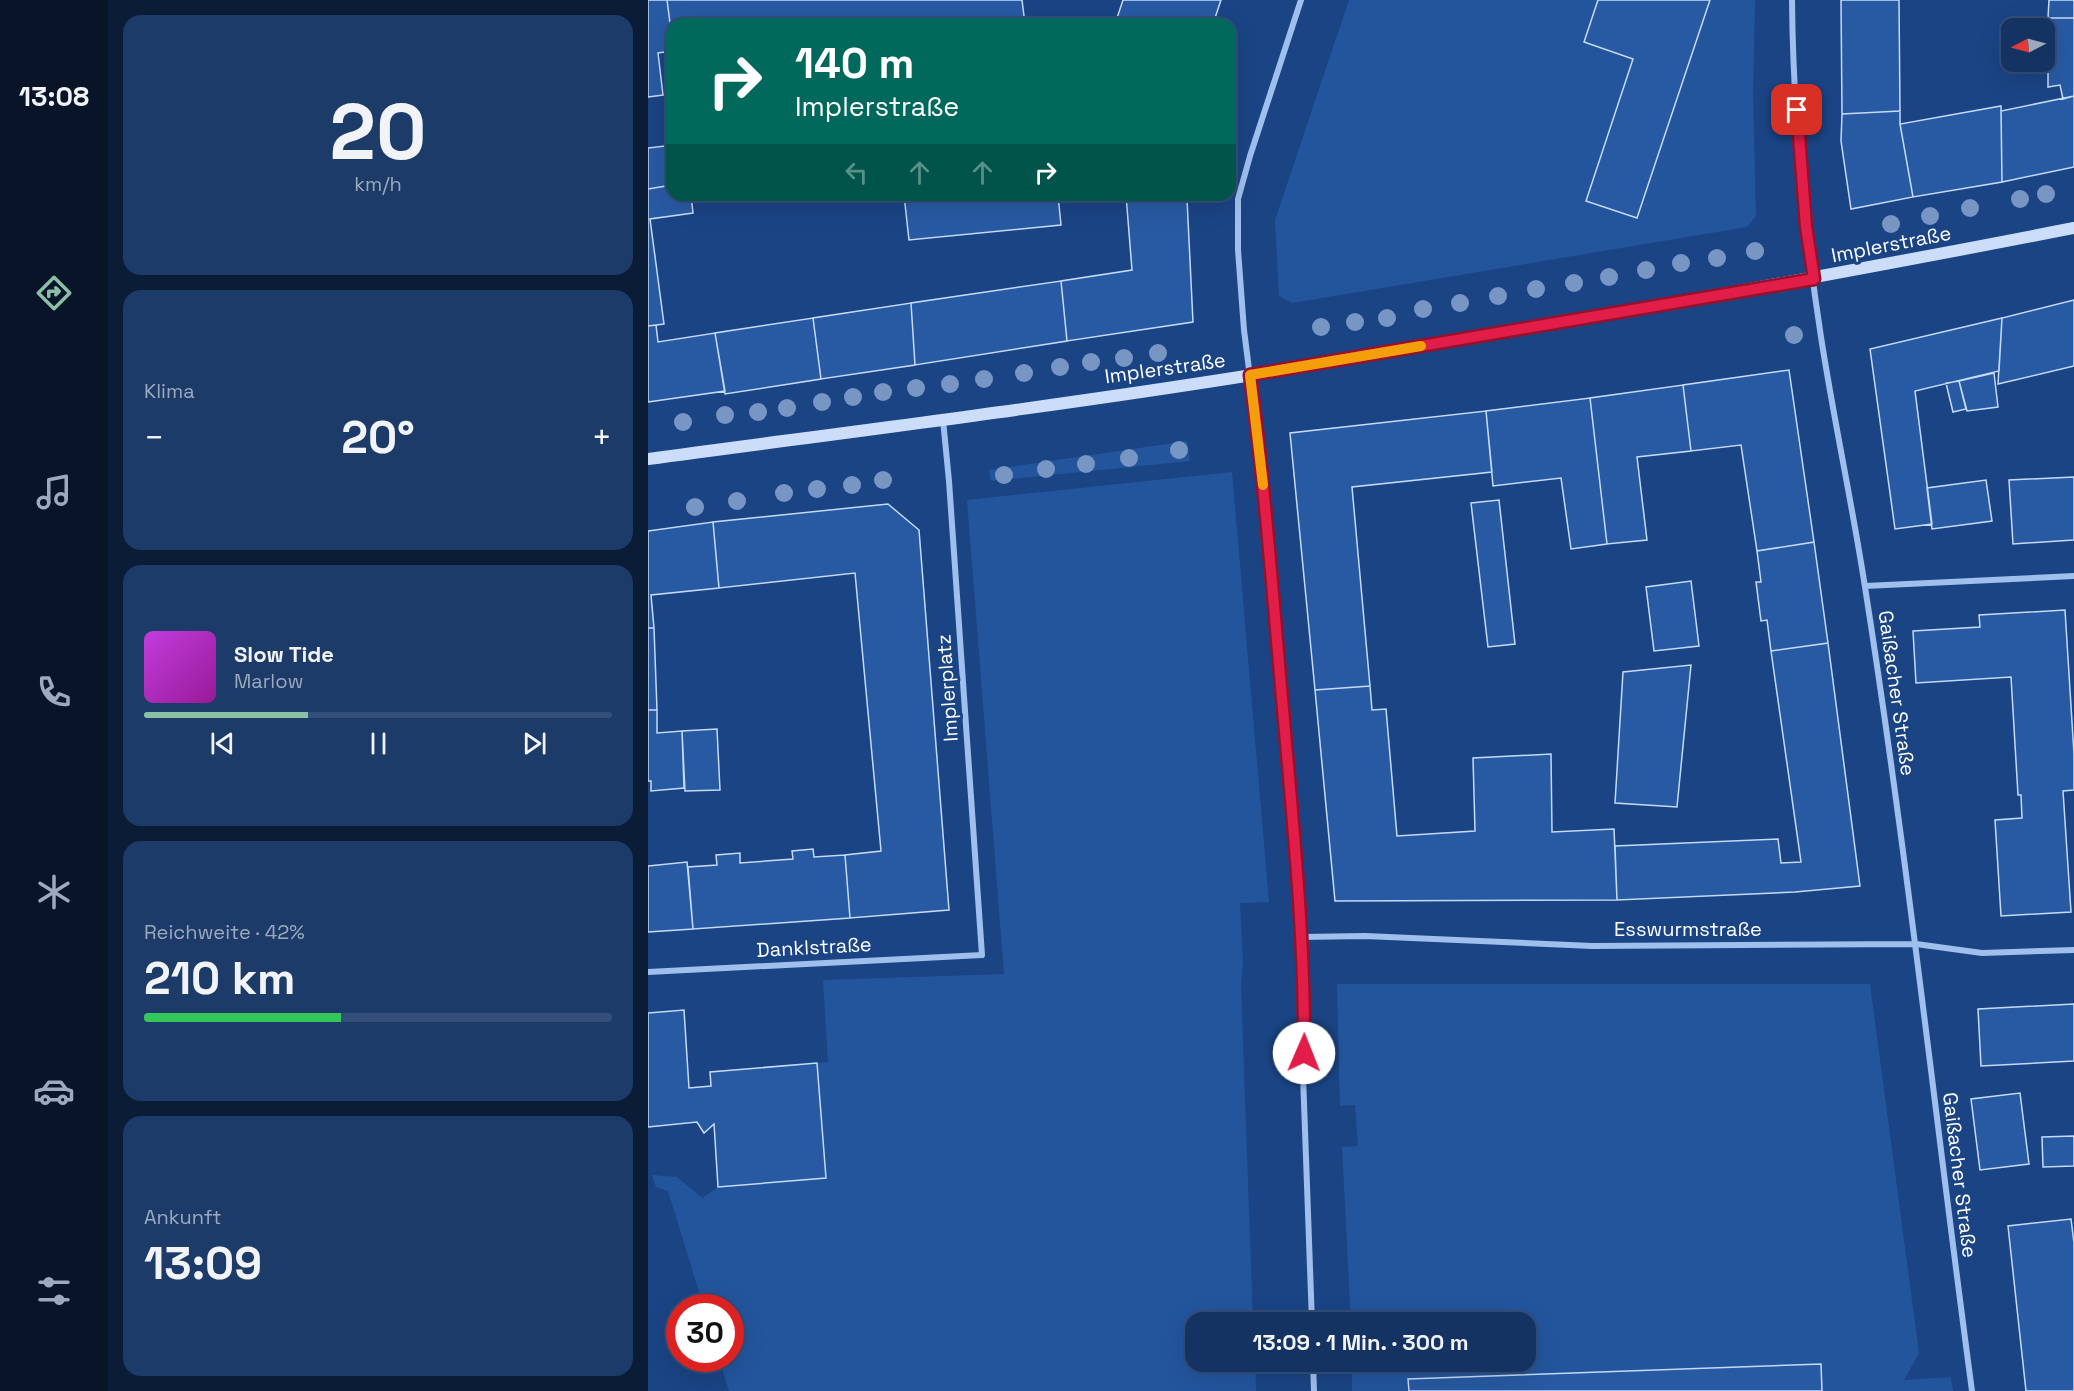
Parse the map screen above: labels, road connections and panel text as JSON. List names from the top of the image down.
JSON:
{
  "streets": {
    "main road": ["Implerstraße"],
    "street": [
      "Implerplatz",
      "Gaißacher Straße",
      "Esswurmstraße",
      "Danklstraße"
    ]
  },
  "crossings": [
    ["Implerstraße", "Implerplatz"],
    ["Implerstraße", "Gaißacher Straße"],
    ["Implerplatz", "Danklstraße"],
    ["Gaißacher Straße", "Esswurmstraße"]
  ],
  "north": "left",
  "page": {
    "tabs": "13:08",
    "tile": [
      ["20", "km/h"],
      "Klima",
      ["Reichweite · 42%", "210 km"],
      ["Ankunft", "13:09"]
    ],
    "turn": ["140 m", "Implerstraße"],
    "heat": ["−", "20°", "+"],
    "song": ["Slow Tide", "Marlow"],
    "limit": "30",
    "trip": "13:09 · 1 Min. · 300 m"
  }
}
